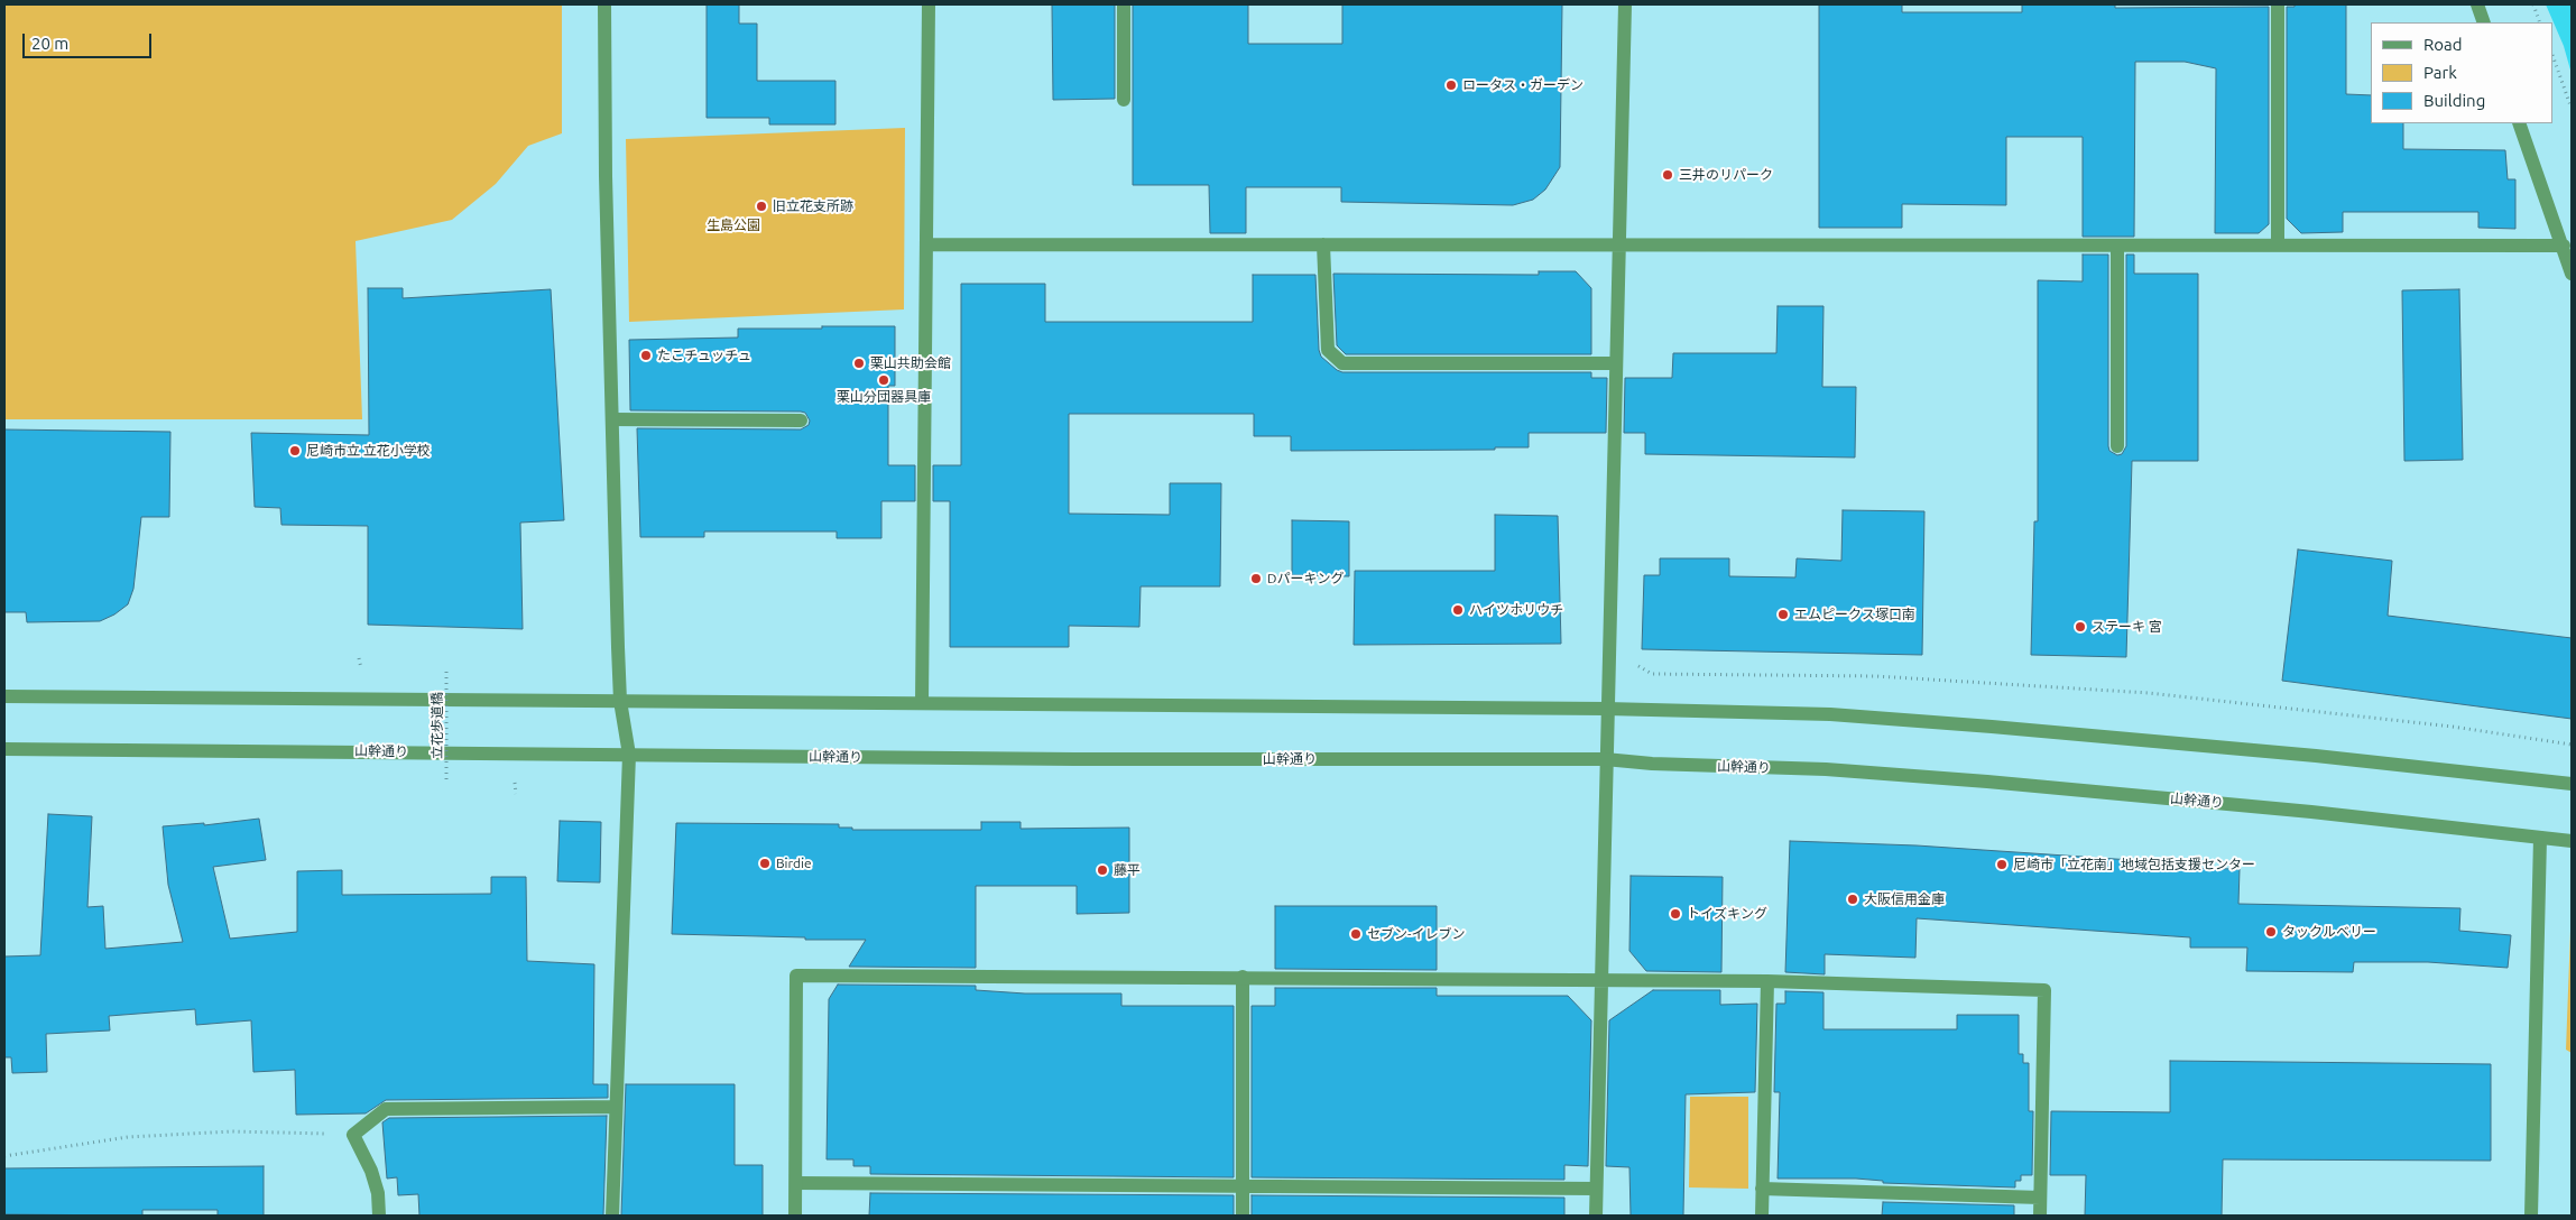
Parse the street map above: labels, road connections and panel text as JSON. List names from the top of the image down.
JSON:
{
  "streets": {
    "street": ["山幹通り"],
    "path": ["立花歩道橋"]
  },
  "parks": ["生島公園"],
  "places": [
    "ロータス・ガーデン",
    "三井のリパーク",
    "旧立花支所跡",
    "たこチュッチュ",
    "栗山共助会館",
    "栗山分団器具庫",
    "尼崎市立 立花小学校",
    "Dパーキング",
    "ハイツホリウチ",
    "エムピークス塚口南",
    "ステーキ 宮",
    "Birdie",
    "尼崎市「立花南」地域包括支援センター",
    "藤平",
    "大阪信用金庫",
    "トイズキング",
    "タックルベリー",
    "セブン-イレブン"
  ],
  "legend": ["Road", "Park", "Building"],
  "scale_bar": "20 m"
}
